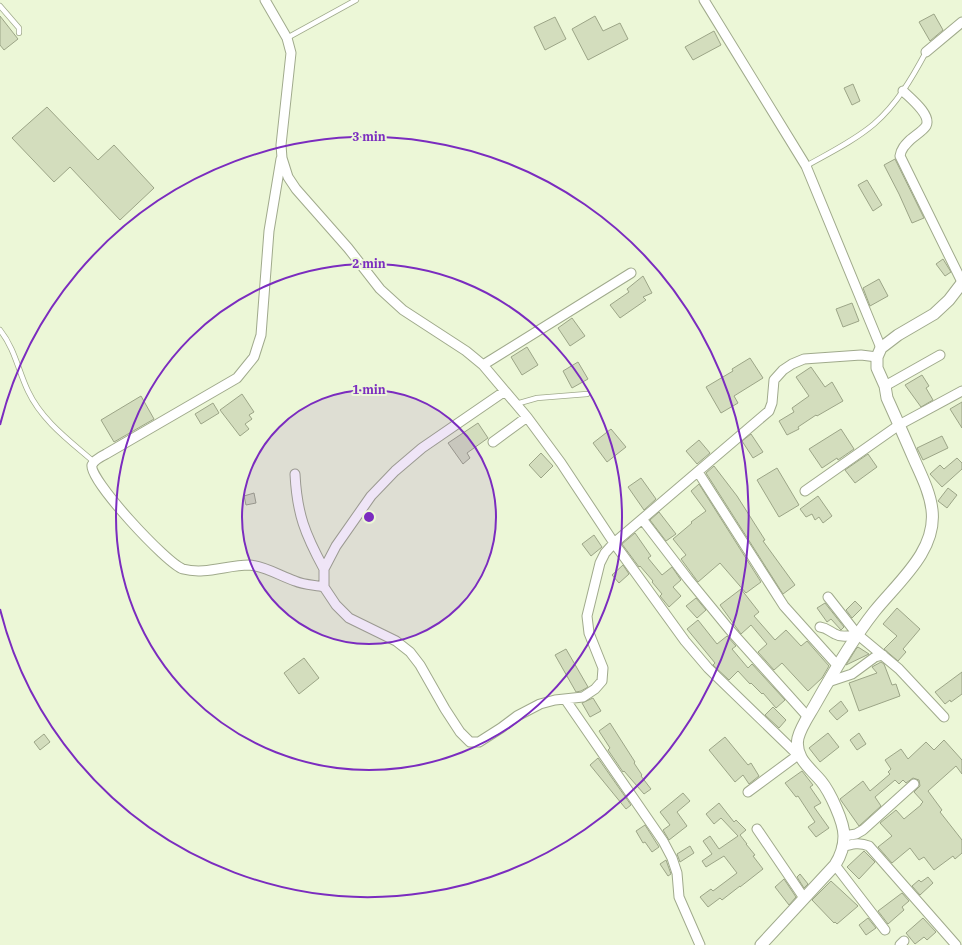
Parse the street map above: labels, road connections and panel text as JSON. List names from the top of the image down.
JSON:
{
  "rings": ["3 min", "2 min", "1 min"]
}
